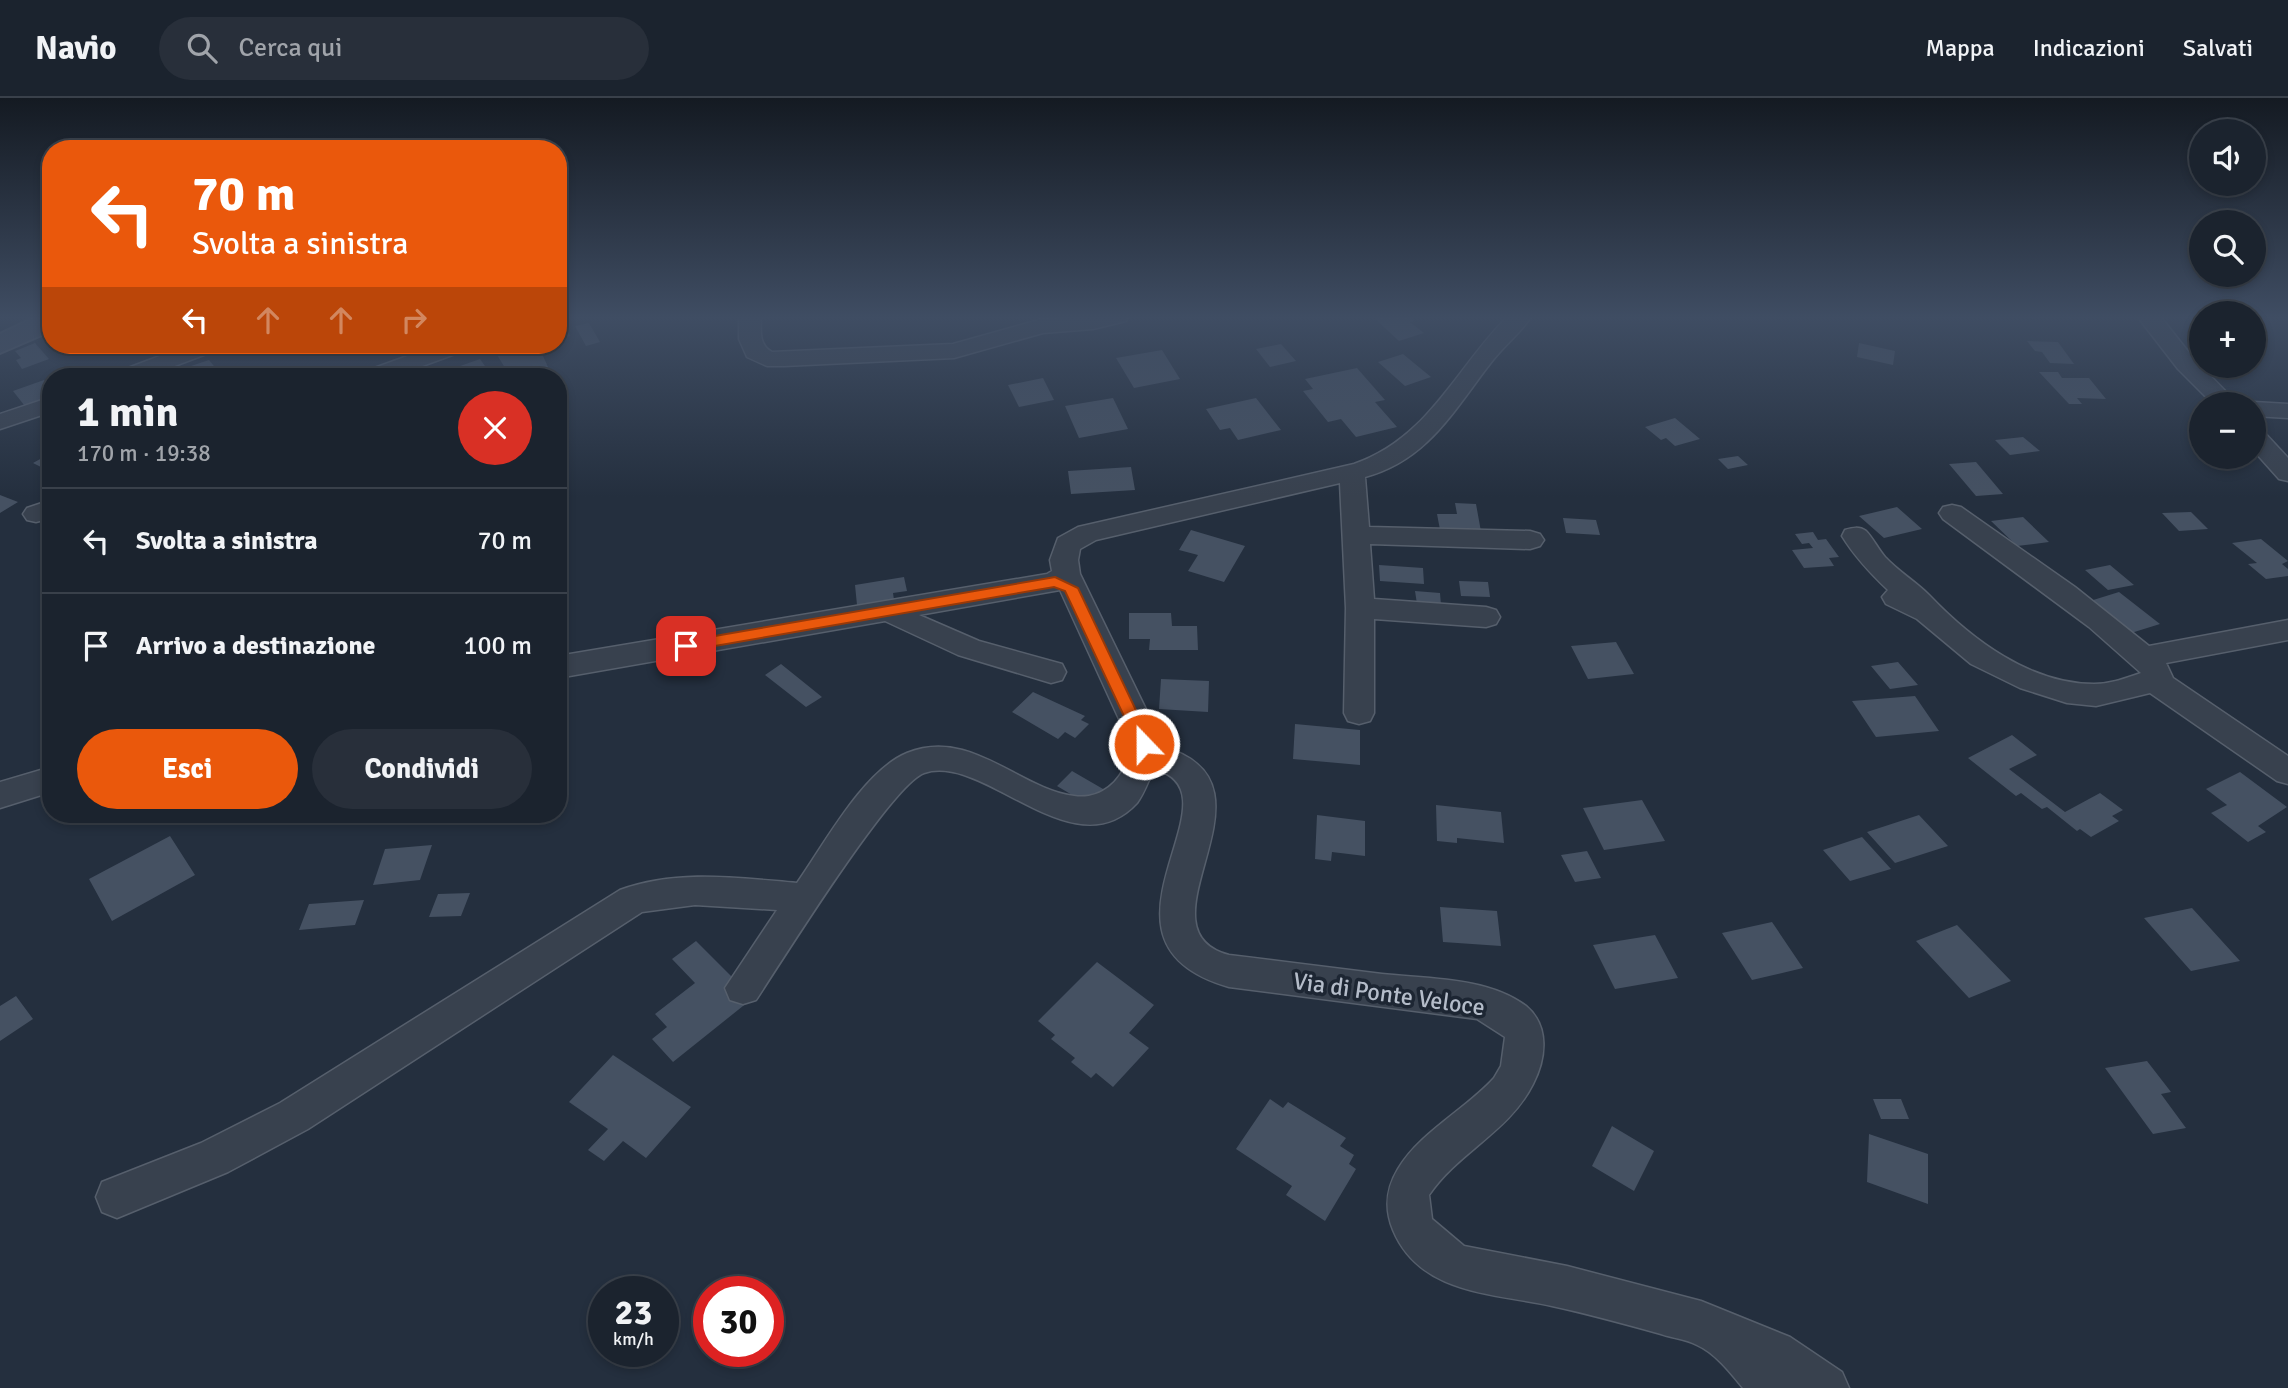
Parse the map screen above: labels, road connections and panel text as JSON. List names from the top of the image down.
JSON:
{
  "streets": {
    "street": ["Via di Ponte Veloce"]
  },
  "page": {
    "header": "Navio",
    "search": "Cerca qui",
    "nav": ["Mappa", "Indicazioni", "Salvati"],
    "map_buttons": ["+", "−"],
    "turn": ["70 m", "Svolta a sinistra"],
    "heading": ["1 min", "170 m · 19:38"],
    "list": [
      {
        "name": "Svolta a sinistra",
        "value": "70 m"
      },
      {
        "name": "Arrivo a destinazione",
        "value": "100 m"
      }
    ],
    "buttons": ["Esci", "Condividi"],
    "speed": "23 km/h",
    "limit": "30"
  }
}
